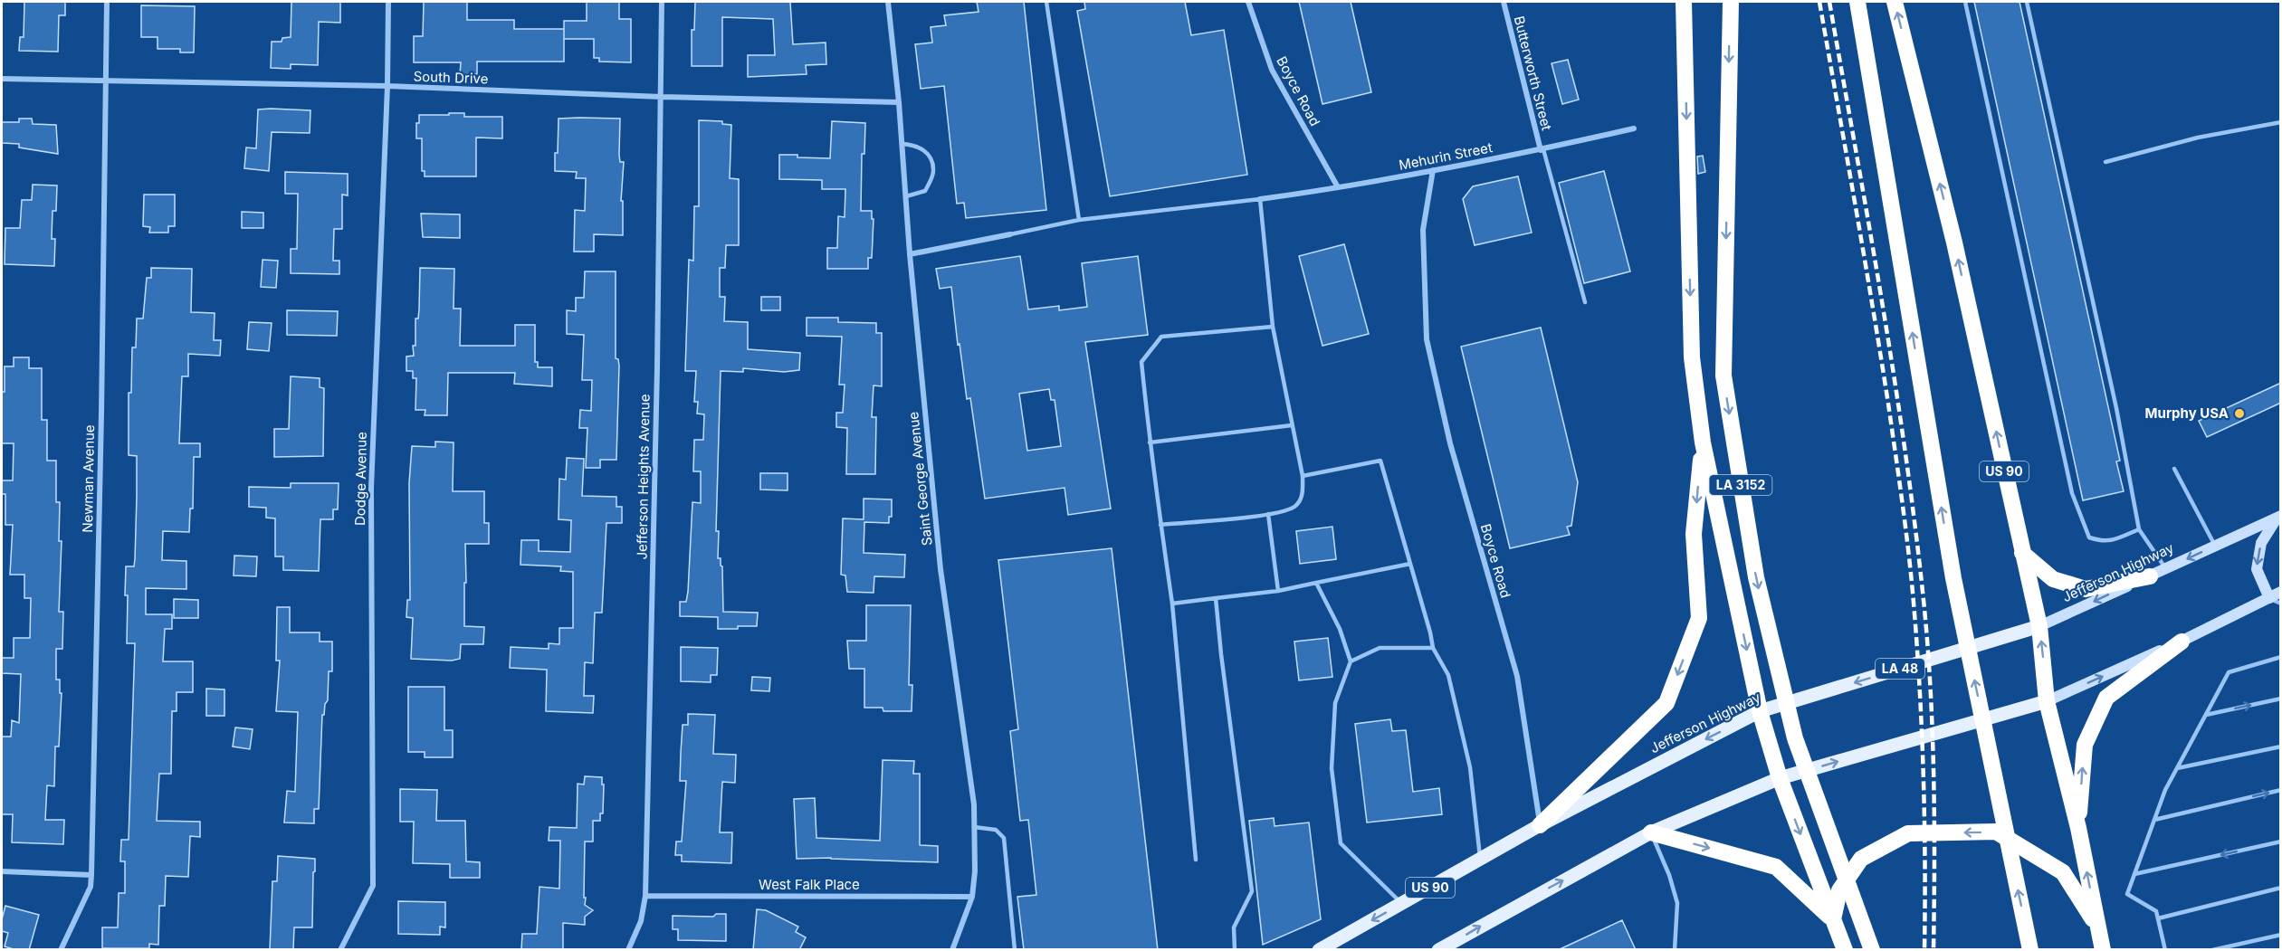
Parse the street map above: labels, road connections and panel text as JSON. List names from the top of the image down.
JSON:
{
  "streets": {
    "highway": ["US 90", "LA 3152"],
    "main road": ["Jefferson Highway", "LA 48"],
    "street": [
      "Butterworth Street",
      "South Drive",
      "Boyce Road",
      "Mehurin Street",
      "Jefferson Heights Avenue",
      "Newman Avenue",
      "Dodge Avenue",
      "Saint George Avenue",
      "West Falk Place"
    ]
  },
  "crossings": [
    ["Butterworth Street", "Mehurin Street"],
    ["South Drive", "Jefferson Heights Avenue"],
    ["South Drive", "Newman Avenue"],
    ["South Drive", "Dodge Avenue"],
    ["South Drive", "Saint George Avenue"],
    ["Boyce Road", "Mehurin Street"],
    ["Boyce Road", "US 90"],
    ["Boyce Road", "Jefferson Highway"],
    ["US 90", "Jefferson Highway"],
    ["Jefferson Heights Avenue", "West Falk Place"],
    ["Saint George Avenue", "West Falk Place"]
  ],
  "places": ["Murphy USA"]
}
